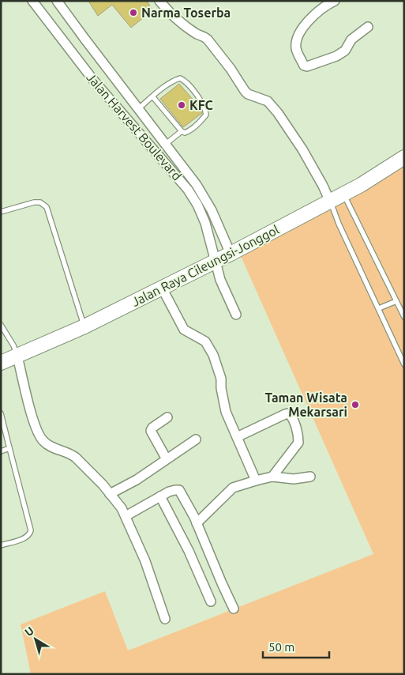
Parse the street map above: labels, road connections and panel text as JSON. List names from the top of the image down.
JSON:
{
  "streets": {
    "main road": ["Jalan Raya Cileungsi-Jonggol"],
    "street": ["Jalan Harvest Boulevard"]
  },
  "crossings": [
    ["Jalan Harvest Boulevard", "Jalan Raya Cileungsi-Jonggol"]
  ],
  "places": ["Narma Toserba", "KFC", "Taman Wisata Mekarsari"],
  "scale_bar": "50 m",
  "north": "top left"
}
